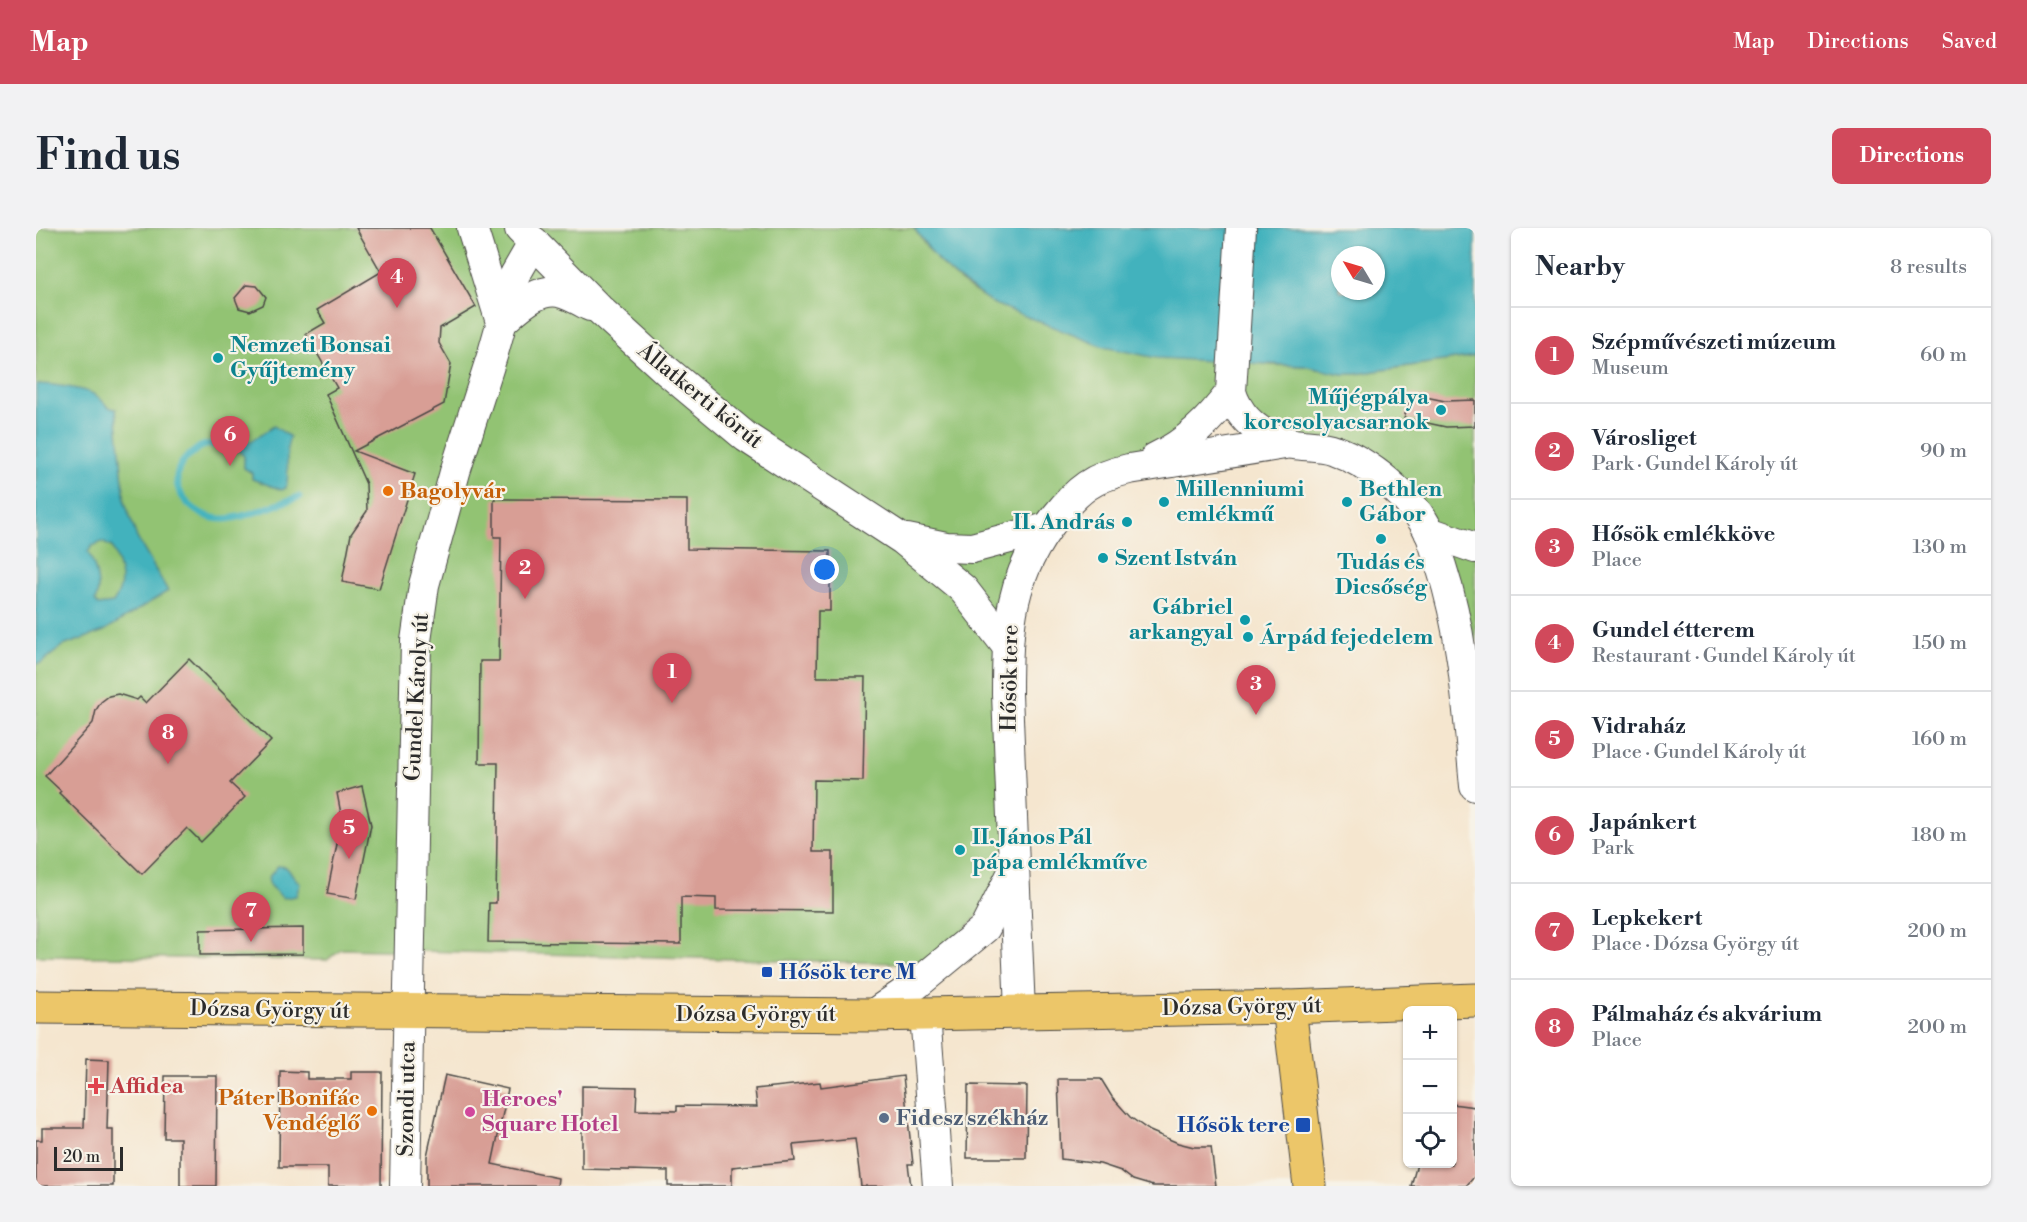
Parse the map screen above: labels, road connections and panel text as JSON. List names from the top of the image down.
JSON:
{
  "streets": {
    "main road": ["Dózsa György út"],
    "street": [
      "Állatkerti körút",
      "Hősök tere",
      "Gundel Károly út",
      "Szondi utca"
    ]
  },
  "crossings": [
    ["Állatkerti körút", "Hősök tere"],
    ["Állatkerti körút", "Gundel Károly út"],
    ["Hősök tere", "Dózsa György út"],
    ["Gundel Károly út", "Dózsa György út"],
    ["Gundel Károly út", "Szondi utca"],
    ["Dózsa György út", "Szondi utca"]
  ],
  "places": {
    "other": [
      "Nemzeti Bonsai Gyűjtemény",
      "Műjégpálya korcsolyacsarnok",
      "Bagolyvár",
      "Millenniumi emlékmű",
      "Bethlen Gábor",
      "II. András",
      "Tudás és Dicsőség",
      "Szent István",
      "Gábriel arkangyal",
      "Árpád fejedelem",
      "II. János Pál pápa emlékműve",
      "Páter Bonifác Vendéglő",
      "Heroes' Square Hotel",
      "Fidesz székház"
    ],
    "transit": ["Hősök tere M", "Hősök tere"],
    "health": ["Affidea"]
  },
  "scale_bar": "20 m",
  "north": "top left",
  "page": {
    "header": "Map",
    "nav": ["Map", "Directions", "Saved"],
    "buttons": "Directions",
    "title": "Find us",
    "heading": ["Nearby", "8 results"],
    "pins": [
      "4",
      "6",
      "2",
      "1",
      "3",
      "8",
      "5",
      "7"
    ],
    "list": [
      {
        "mark": "1",
        "name": "Szépművészeti múzeum",
        "note": "Museum",
        "value": "60 m"
      },
      {
        "mark": "2",
        "name": "Városliget",
        "note": "Park · Gundel Károly út",
        "value": "90 m"
      },
      {
        "mark": "3",
        "name": "Hősök emlékköve",
        "note": "Place",
        "value": "130 m"
      },
      {
        "mark": "4",
        "name": "Gundel étterem",
        "note": "Restaurant · Gundel Károly út",
        "value": "150 m"
      },
      {
        "mark": "5",
        "name": "Vidraház",
        "note": "Place · Gundel Károly út",
        "value": "160 m"
      },
      {
        "mark": "6",
        "name": "Japánkert",
        "note": "Park",
        "value": "180 m"
      },
      {
        "mark": "7",
        "name": "Lepkekert",
        "note": "Place · Dózsa György út",
        "value": "200 m"
      },
      {
        "mark": "8",
        "name": "Pálmaház és akvárium",
        "note": "Place",
        "value": "200 m"
      }
    ],
    "map_buttons": ["+", "−"],
    "scale": "20 m"
  }
}
